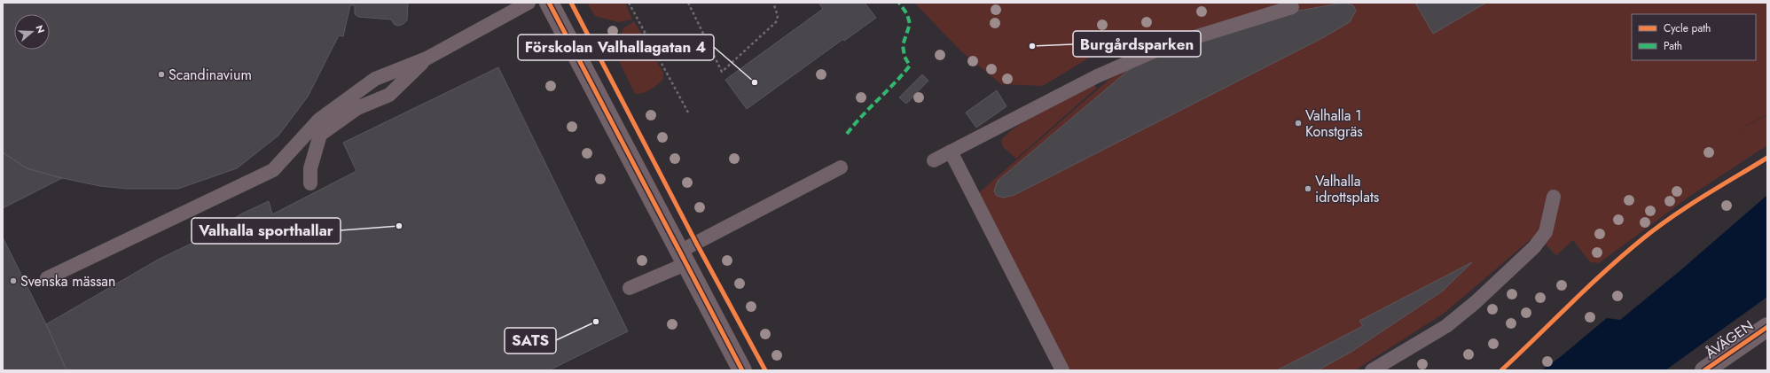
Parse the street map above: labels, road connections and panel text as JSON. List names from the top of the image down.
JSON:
{
  "streets": {
    "street": ["ÅVÄGEN"]
  },
  "places": [
    "Burgårdsparken",
    "Scandinavium",
    "Förskolan Valhallagatan 4",
    "Valhalla 1 Konstgräs",
    "Valhalla idrottsplats",
    "Valhalla sporthallar",
    "Svenska mässan",
    "SATS"
  ],
  "legend": ["Cycle path", "Path"],
  "north": "right"
}
